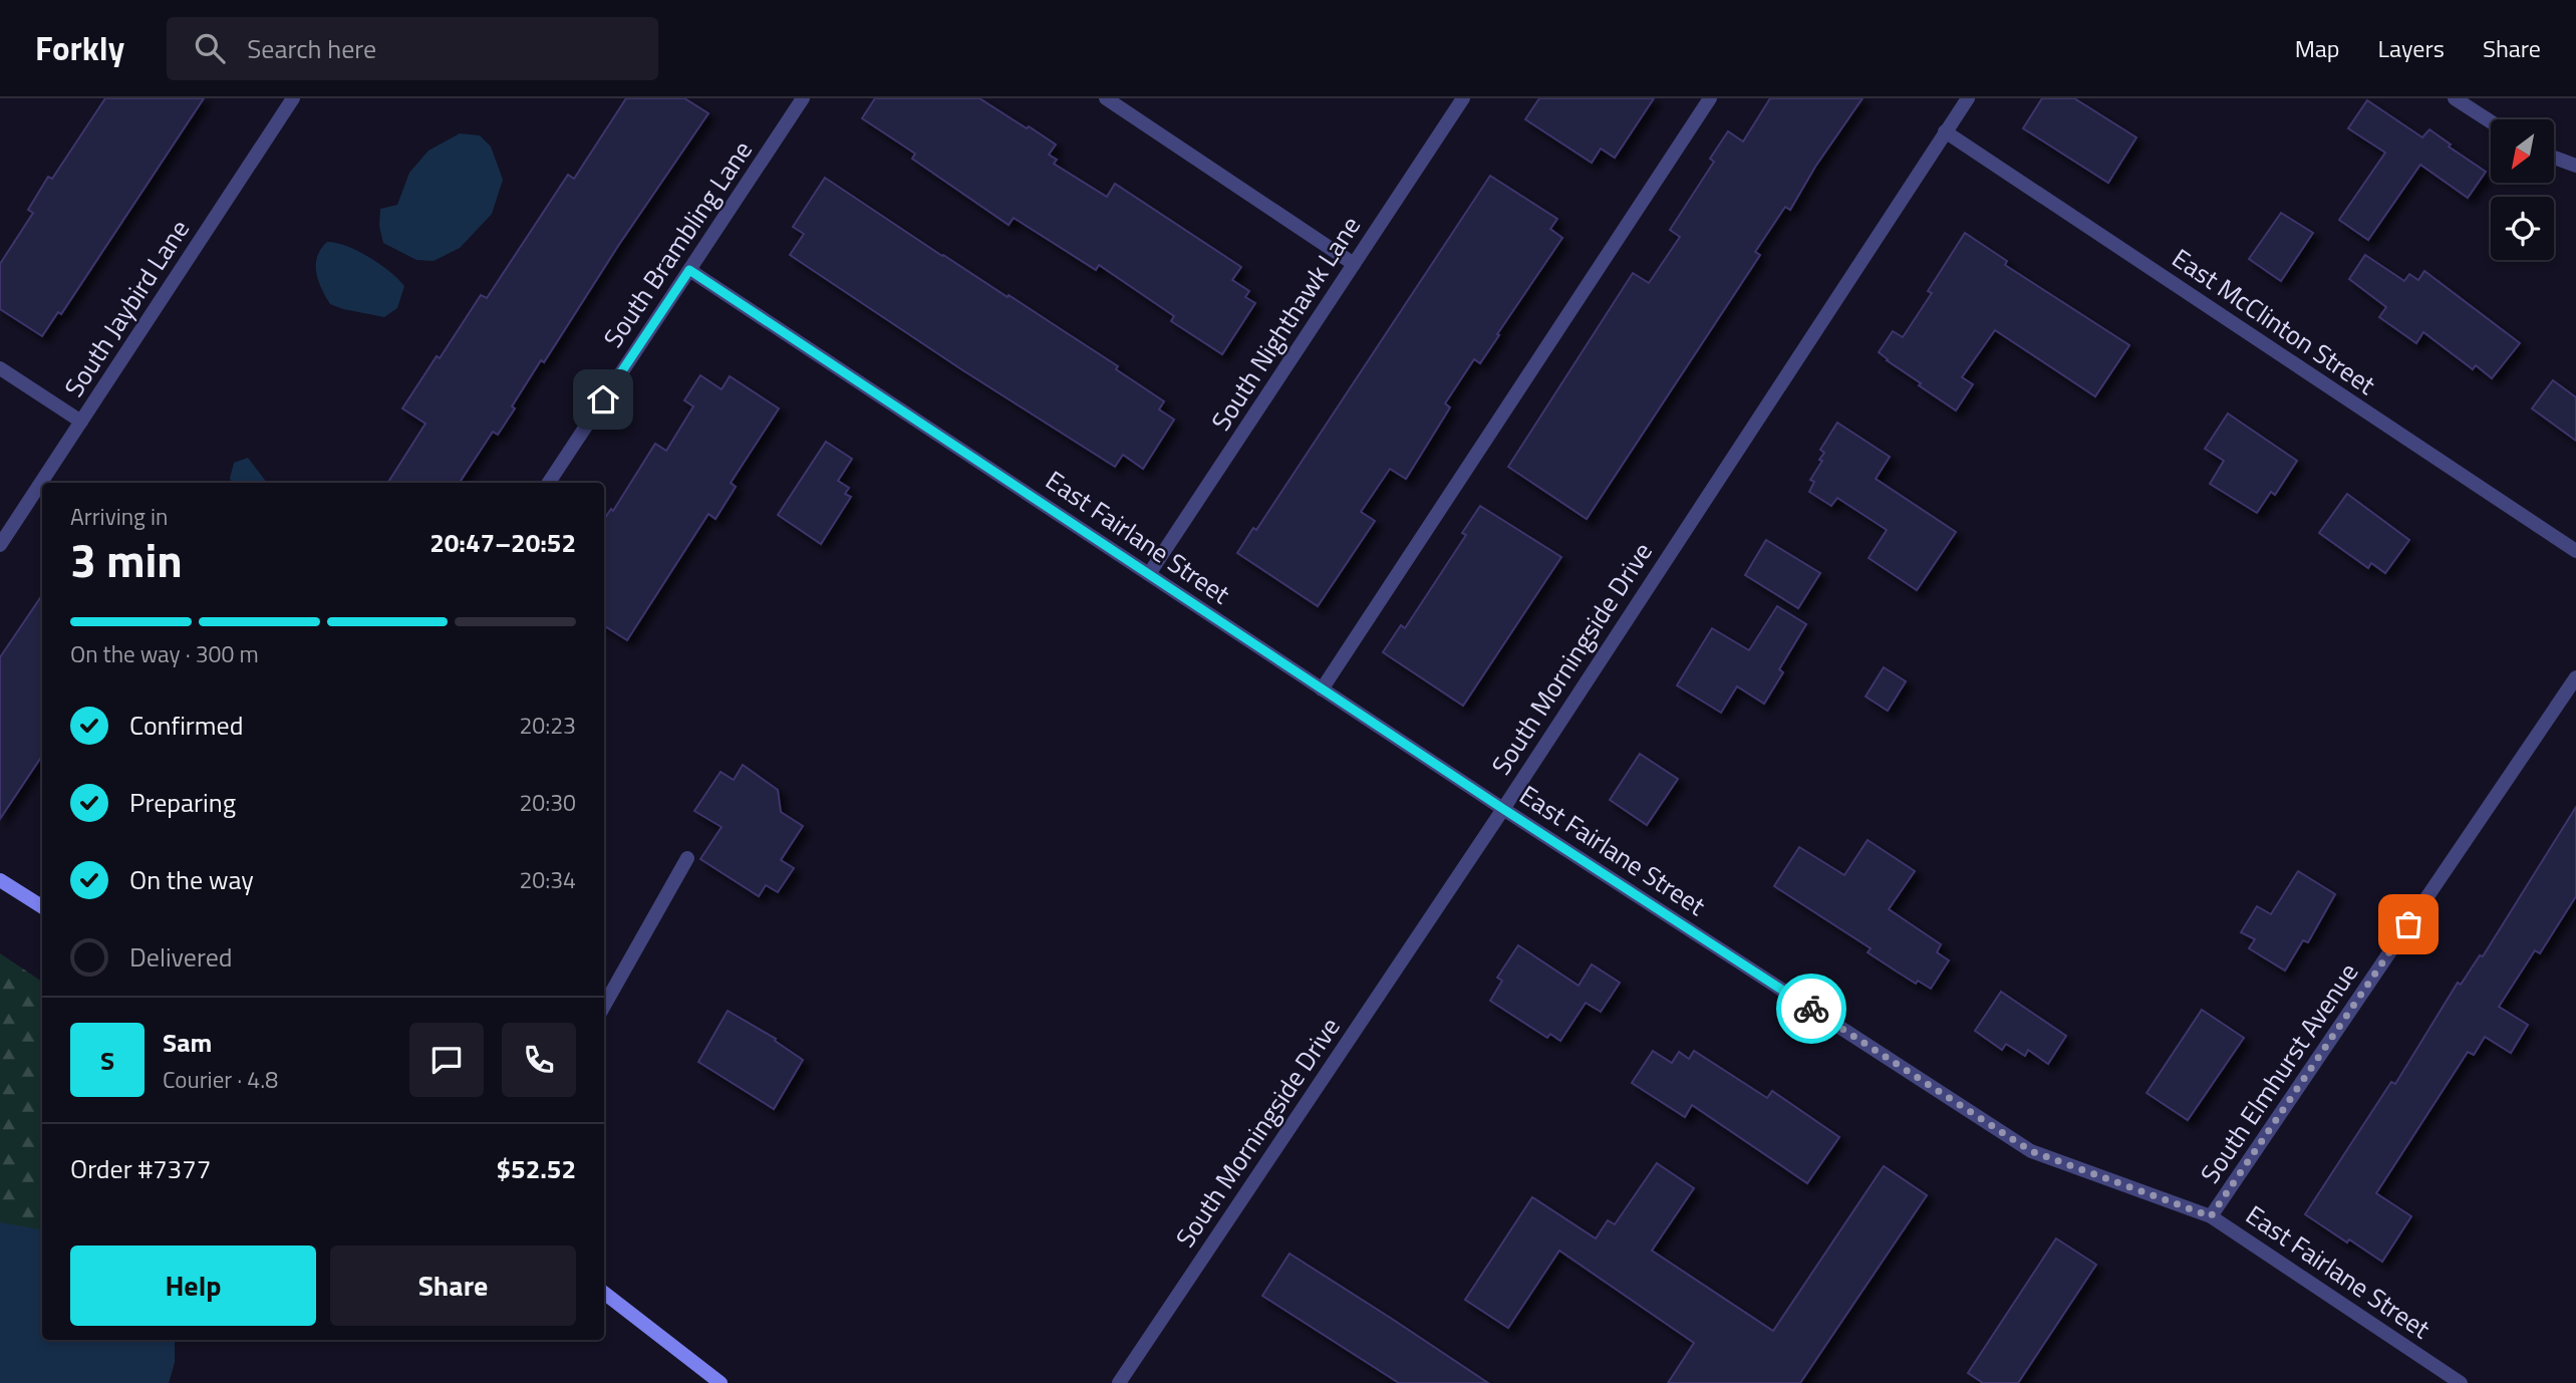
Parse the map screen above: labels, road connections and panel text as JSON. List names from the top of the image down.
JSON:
{
  "streets": {
    "street": [
      "South Brambling Lane",
      "South Jaybird Lane",
      "East McClinton Street",
      "South Nighthawk Lane",
      "East Fairlane Street",
      "South Morningside Drive",
      "South Elmhurst Avenue"
    ]
  },
  "crossings": [
    ["South Brambling Lane", "East Fairlane Street"],
    ["East McClinton Street", "South Morningside Drive"],
    ["South Nighthawk Lane", "East Fairlane Street"],
    ["East Fairlane Street", "South Morningside Drive"],
    ["East Fairlane Street", "South Elmhurst Avenue"]
  ],
  "north": "bottom left",
  "page": {
    "header": "Forkly",
    "search": "Search here",
    "nav": ["Map", "Layers", "Share"],
    "heading": ["3 min", "Arriving in", "20:47–20:52"],
    "panel": [
      "Sam",
      "Courier · 4.8",
      "Order #7377",
      "$52.52"
    ],
    "bar": "On the way · 300 m",
    "list": [
      ["Confirmed", "20:23"],
      ["Preparing", "20:30"],
      ["On the way", "20:34"],
      "Delivered"
    ],
    "round": "S",
    "buttons": ["Help", "Share"]
  }
}
